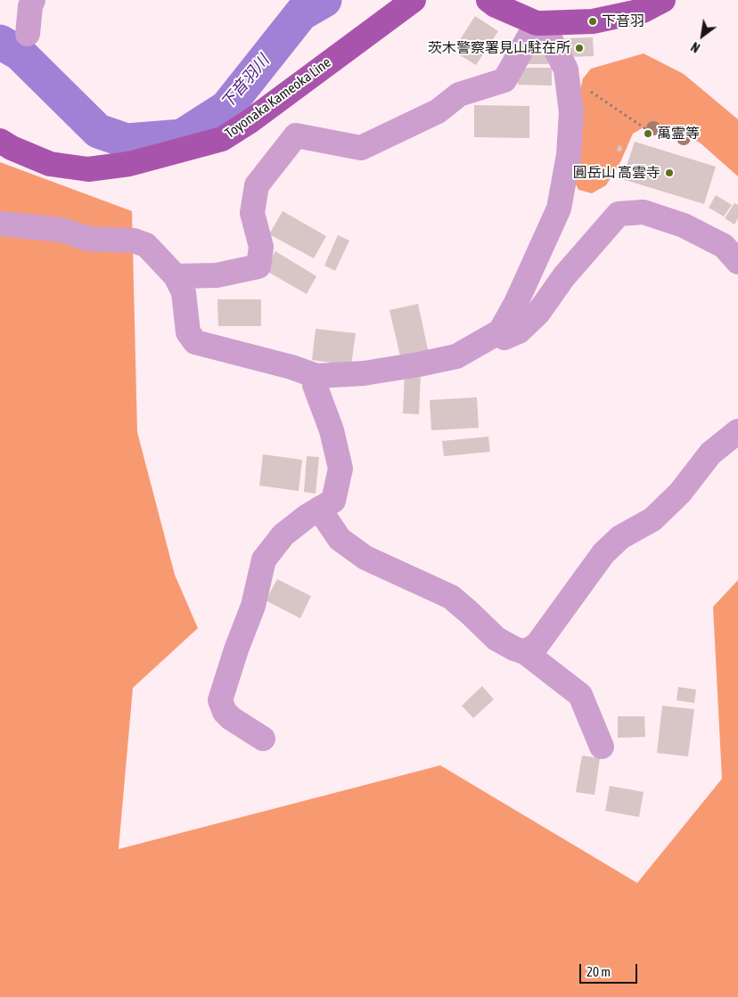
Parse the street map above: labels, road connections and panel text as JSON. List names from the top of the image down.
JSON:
{
  "streets": {
    "main road": ["Toyonaka Kameoka Line"]
  },
  "water": ["下音羽川"],
  "places": [
    "下音羽",
    "茨木警察署見山駐在所",
    "萬霊等",
    "圓岳山 高雲寺"
  ],
  "scale_bar": "20 m",
  "north": "bottom left"
}
